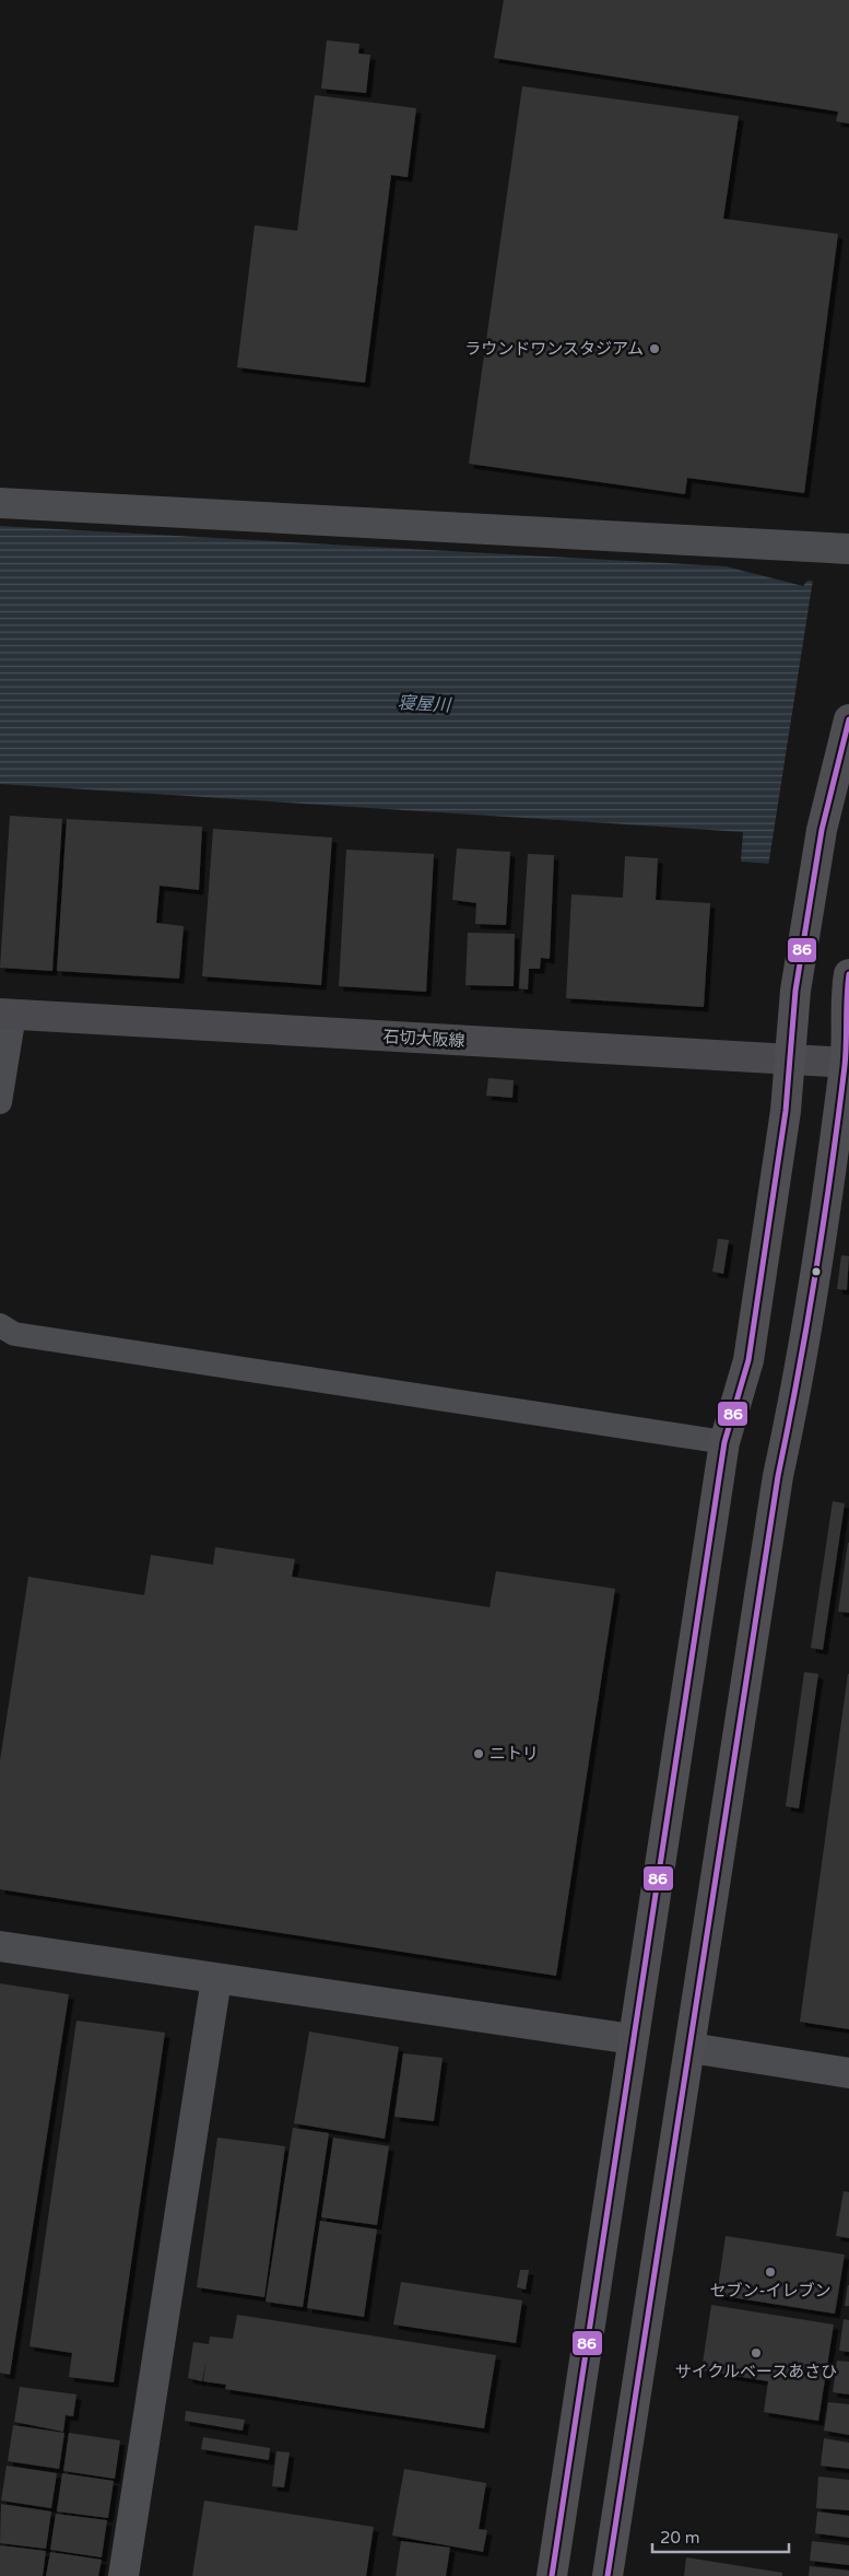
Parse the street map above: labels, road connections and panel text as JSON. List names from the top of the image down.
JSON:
{
  "streets": {
    "main road": ["石切大阪線"]
  },
  "water": ["寝屋川"],
  "places": [
    "ラウンドワンスタジアム",
    "ニトリ",
    "セブン-イレブン",
    "サイクルベースあさひ"
  ],
  "lines": ["transit line 86"],
  "scale_bar": "20 m"
}
